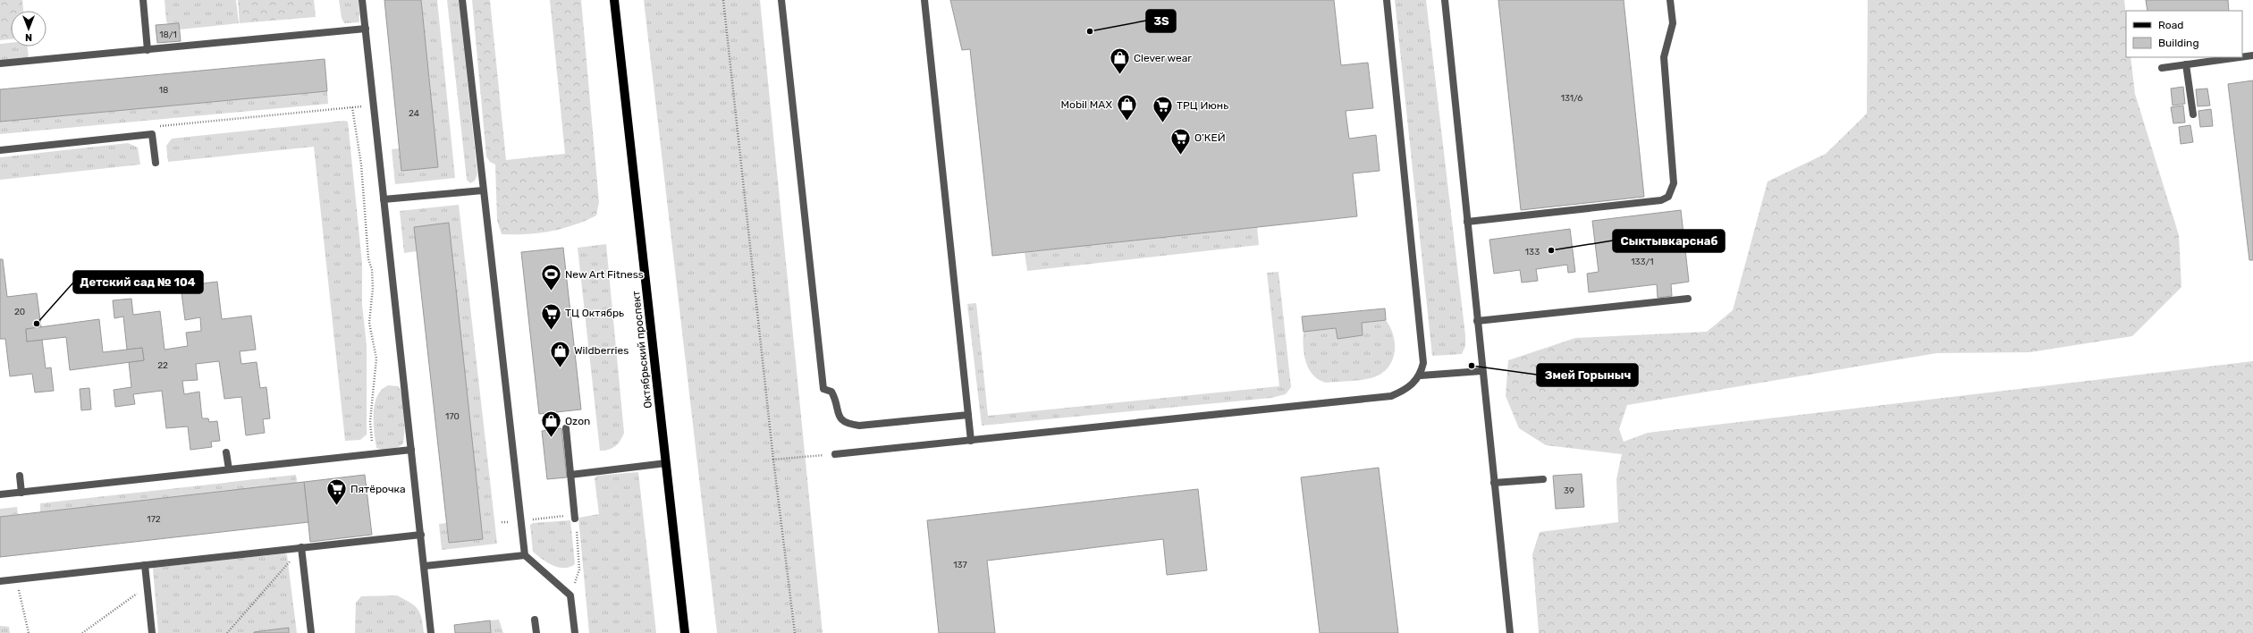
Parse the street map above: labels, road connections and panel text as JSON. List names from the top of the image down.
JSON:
{
  "streets": {
    "main road": ["Октябрьский проспект"]
  },
  "places": {
    "other": [
      "3S",
      "Сыктывкарснаб",
      "Детский сад № 104",
      "Змей Горыныч"
    ],
    "shop": [
      "Clever wear",
      "Mobil MAX",
      "Wildberries",
      "Ozon"
    ],
    "supermarket": [
      "ТРЦ Июнь",
      "О’КЕЙ",
      "ТЦ Октябрь",
      "Пятёрочка"
    ],
    "sports": ["New Art Fitness"]
  },
  "house_numbers": [
    "18/1",
    "18",
    "131/6",
    "24",
    "133",
    "133/1",
    "20",
    "22",
    "170",
    "39",
    "172",
    "137"
  ],
  "legend": ["Road", "Building"],
  "north": "bottom"
}
